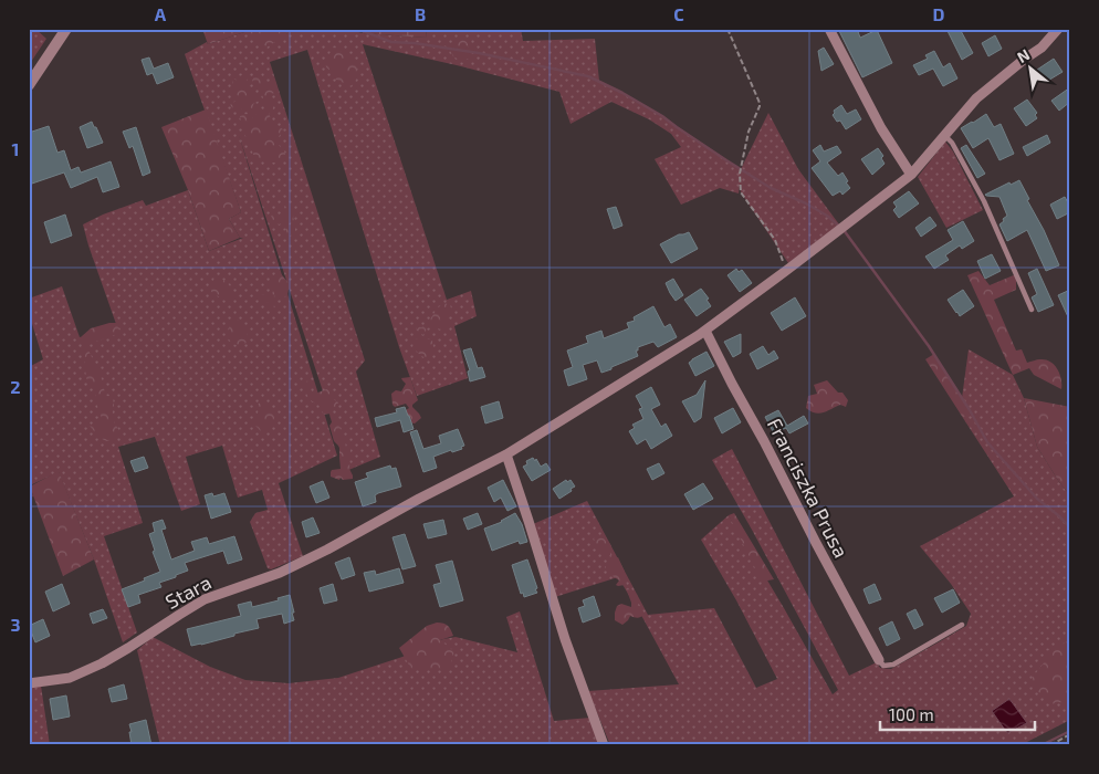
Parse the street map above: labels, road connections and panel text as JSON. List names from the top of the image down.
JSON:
{
  "streets": {
    "street": ["Franciszka Prusa", "Stara"]
  },
  "scale_bar": "100 m",
  "north": "top left",
  "grid": {
    "columns": [
      "A",
      "B",
      "C",
      "D"
    ],
    "rows": ["1", "2", "3"]
  }
}
